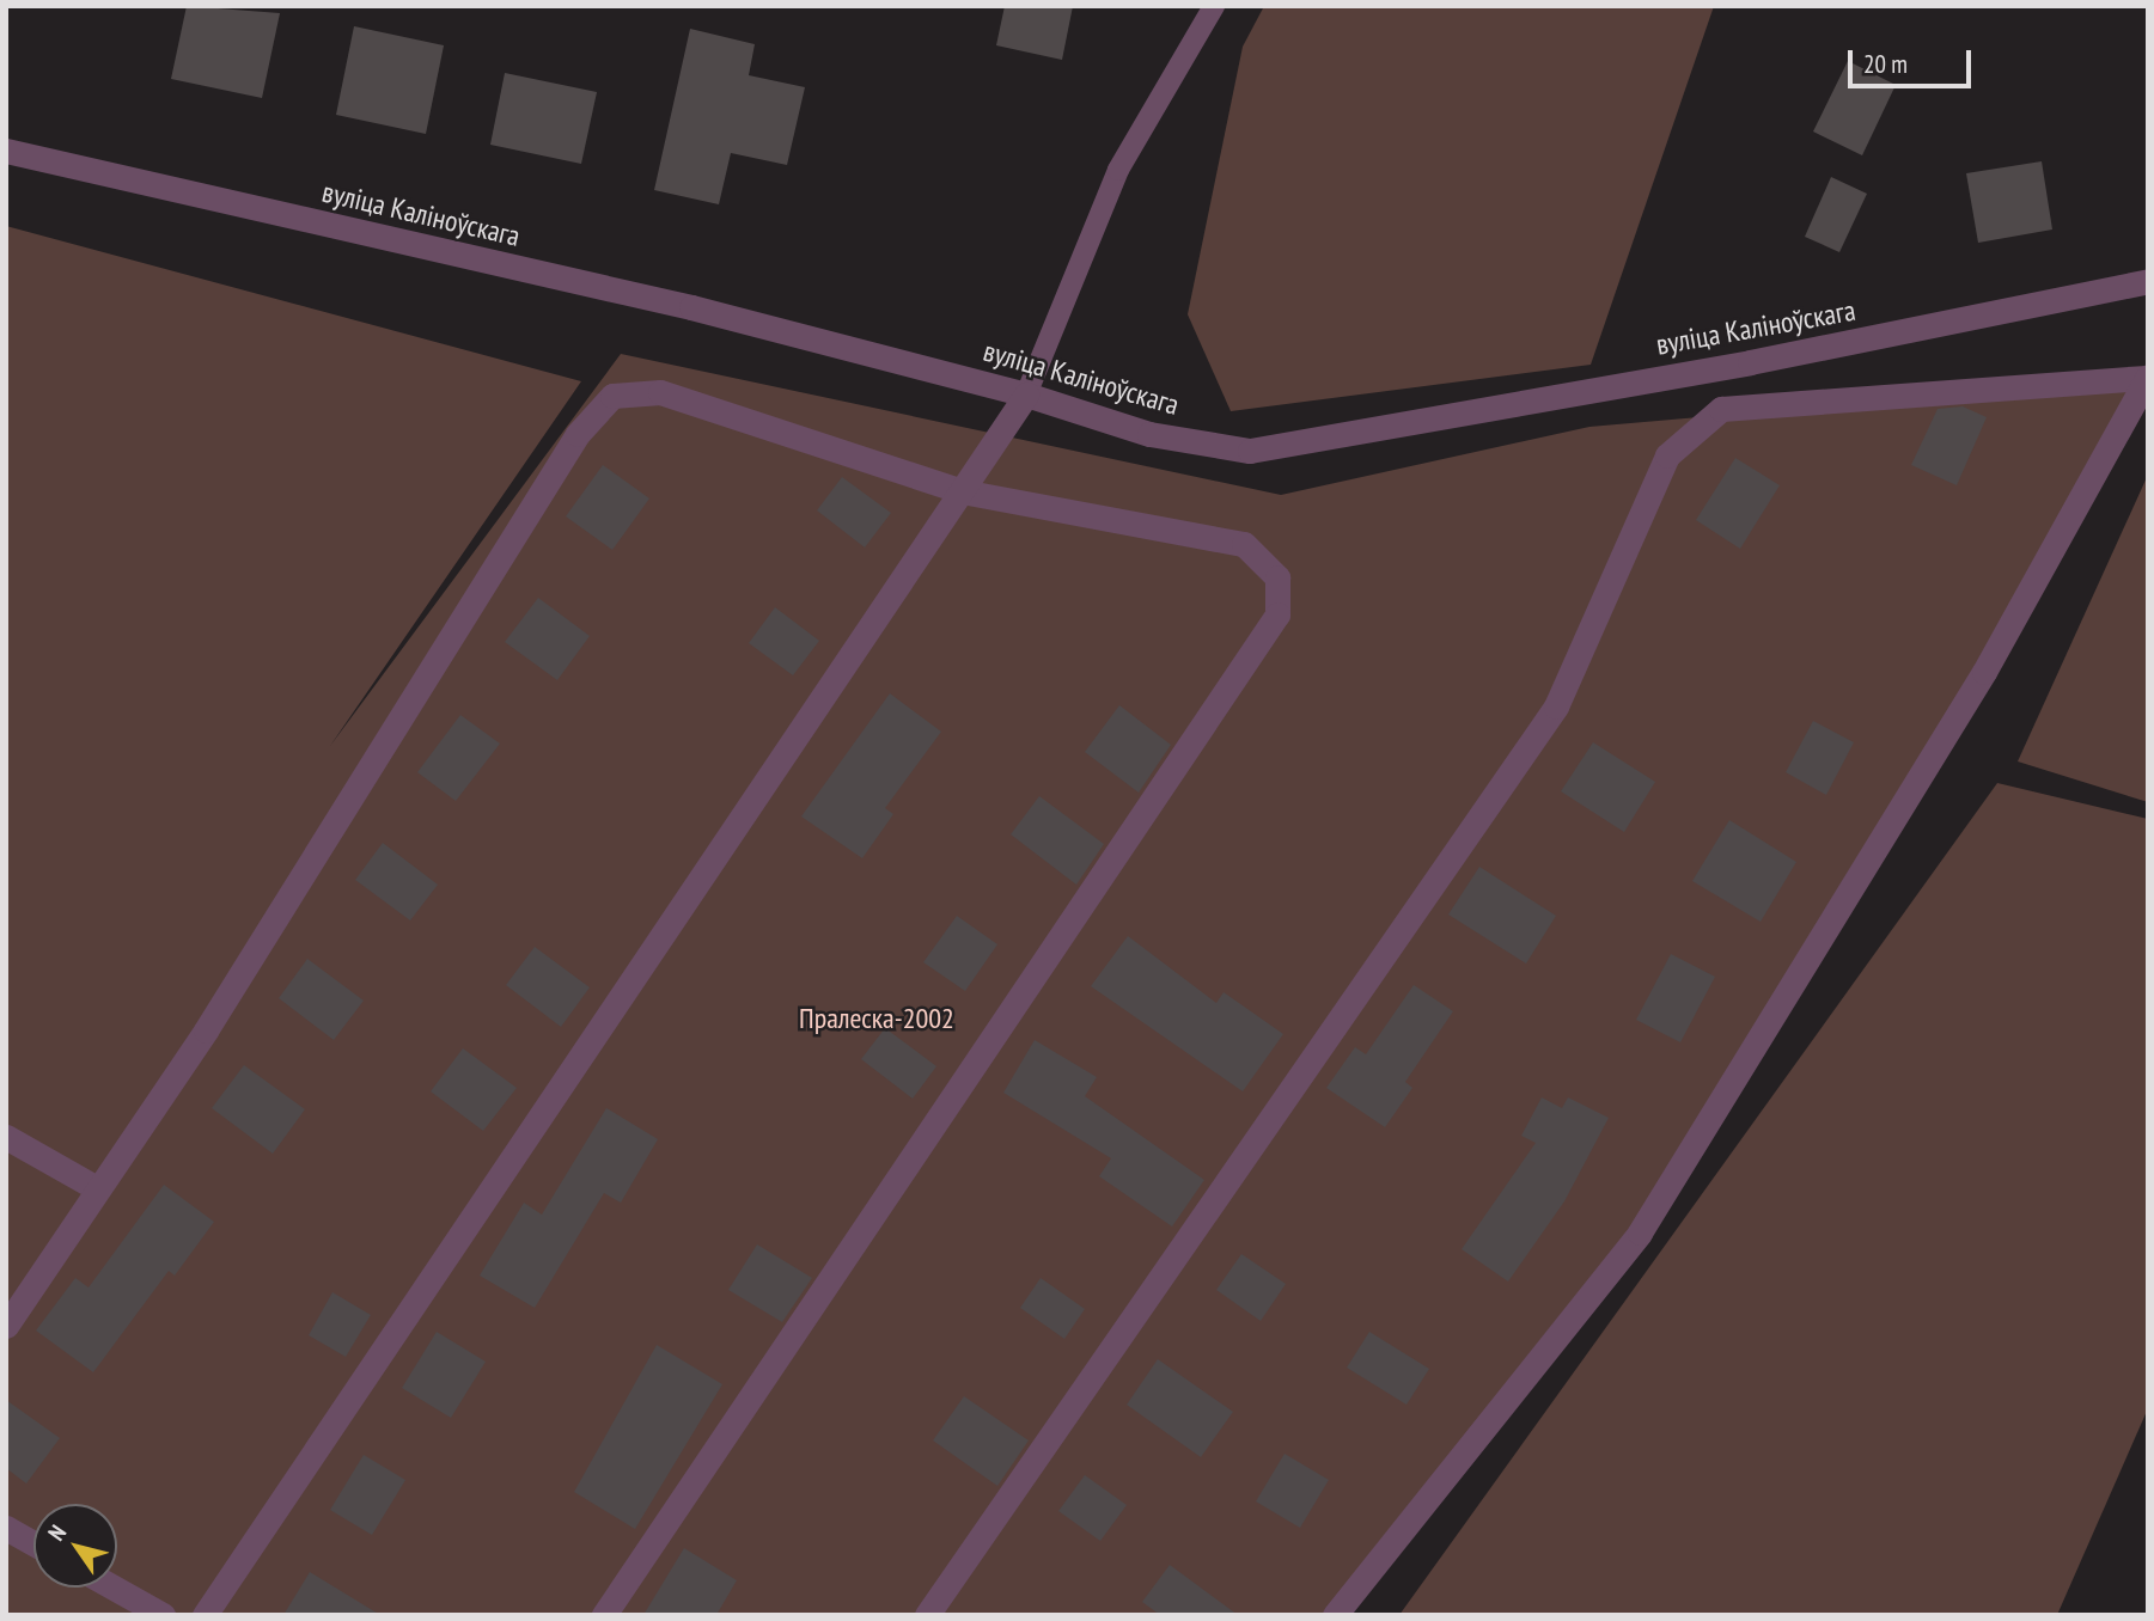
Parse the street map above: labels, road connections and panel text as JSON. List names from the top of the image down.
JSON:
{
  "streets": {
    "street": ["вуліца Каліноўскага"]
  },
  "parks": ["Пралеска-2002"],
  "scale_bar": "20 m",
  "north": "top left"
}
